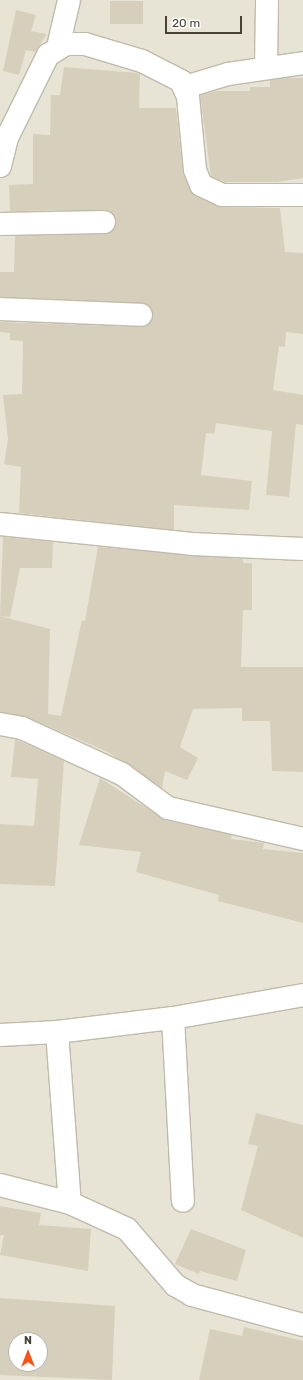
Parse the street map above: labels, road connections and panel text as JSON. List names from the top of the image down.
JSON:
{
  "scale_bar": "20 m",
  "north": "top"
}
